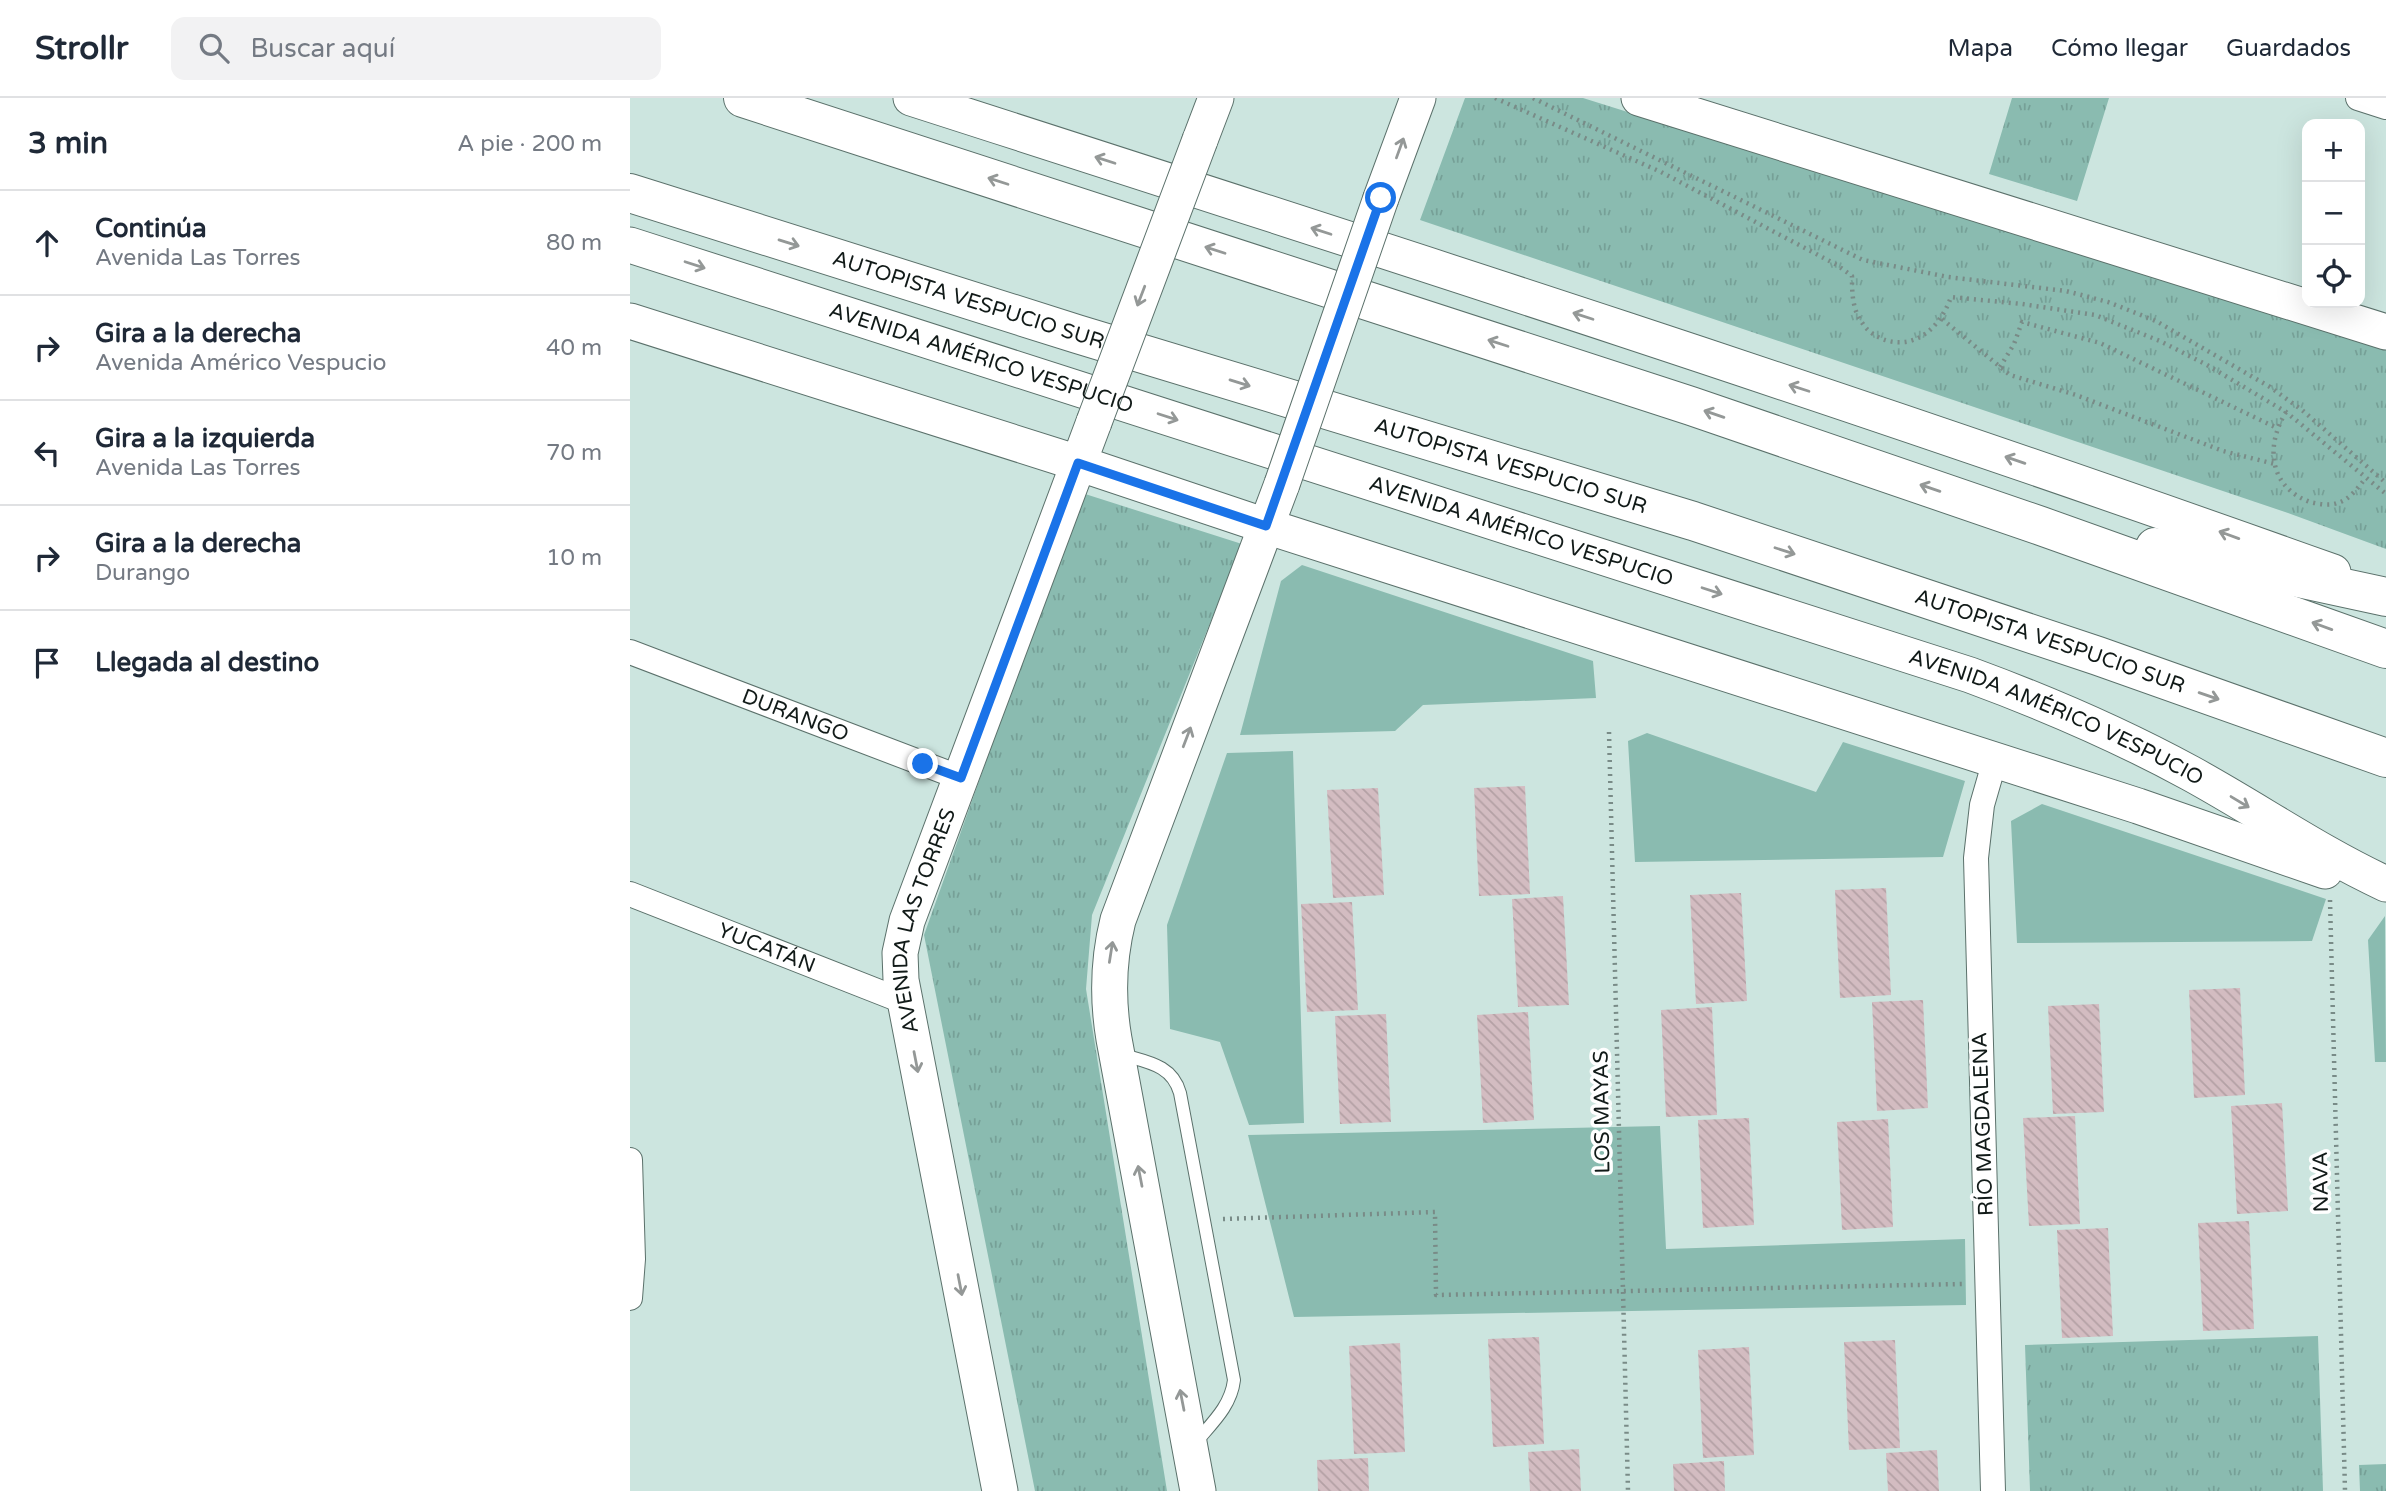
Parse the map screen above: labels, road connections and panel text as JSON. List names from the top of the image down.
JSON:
{
  "streets": {
    "highway": ["AUTOPISTA VESPUCIO SUR"],
    "street": [
      "AVENIDA AMÉRICO VESPUCIO",
      "DURANGO",
      "AVENIDA LAS TORRES",
      "YUCATÁN",
      "RÍO MAGDALENA"
    ],
    "path": ["LOS MAYAS", "NAVA"]
  },
  "crossings": [
    ["AVENIDA AMÉRICO VESPUCIO", "AVENIDA LAS TORRES"],
    ["AVENIDA AMÉRICO VESPUCIO", "RÍO MAGDALENA"],
    ["AVENIDA AMÉRICO VESPUCIO", "NAVA"],
    ["DURANGO", "AVENIDA LAS TORRES"],
    ["AVENIDA LAS TORRES", "YUCATÁN"]
  ],
  "page": {
    "header": "Strollr",
    "search": "Buscar aquí",
    "nav": ["Mapa", "Cómo llegar", "Guardados"],
    "heading": ["3 min", "A pie · 200 m"],
    "map_buttons": ["+", "−"],
    "list": [
      ["Continúa", "Avenida Las Torres", "80 m"],
      ["Gira a la derecha", "Avenida Américo Vespucio", "40 m"],
      ["Gira a la izquierda", "Avenida Las Torres", "70 m"],
      ["Gira a la derecha", "Durango", "10 m"],
      "Llegada al destino"
    ]
  }
}
